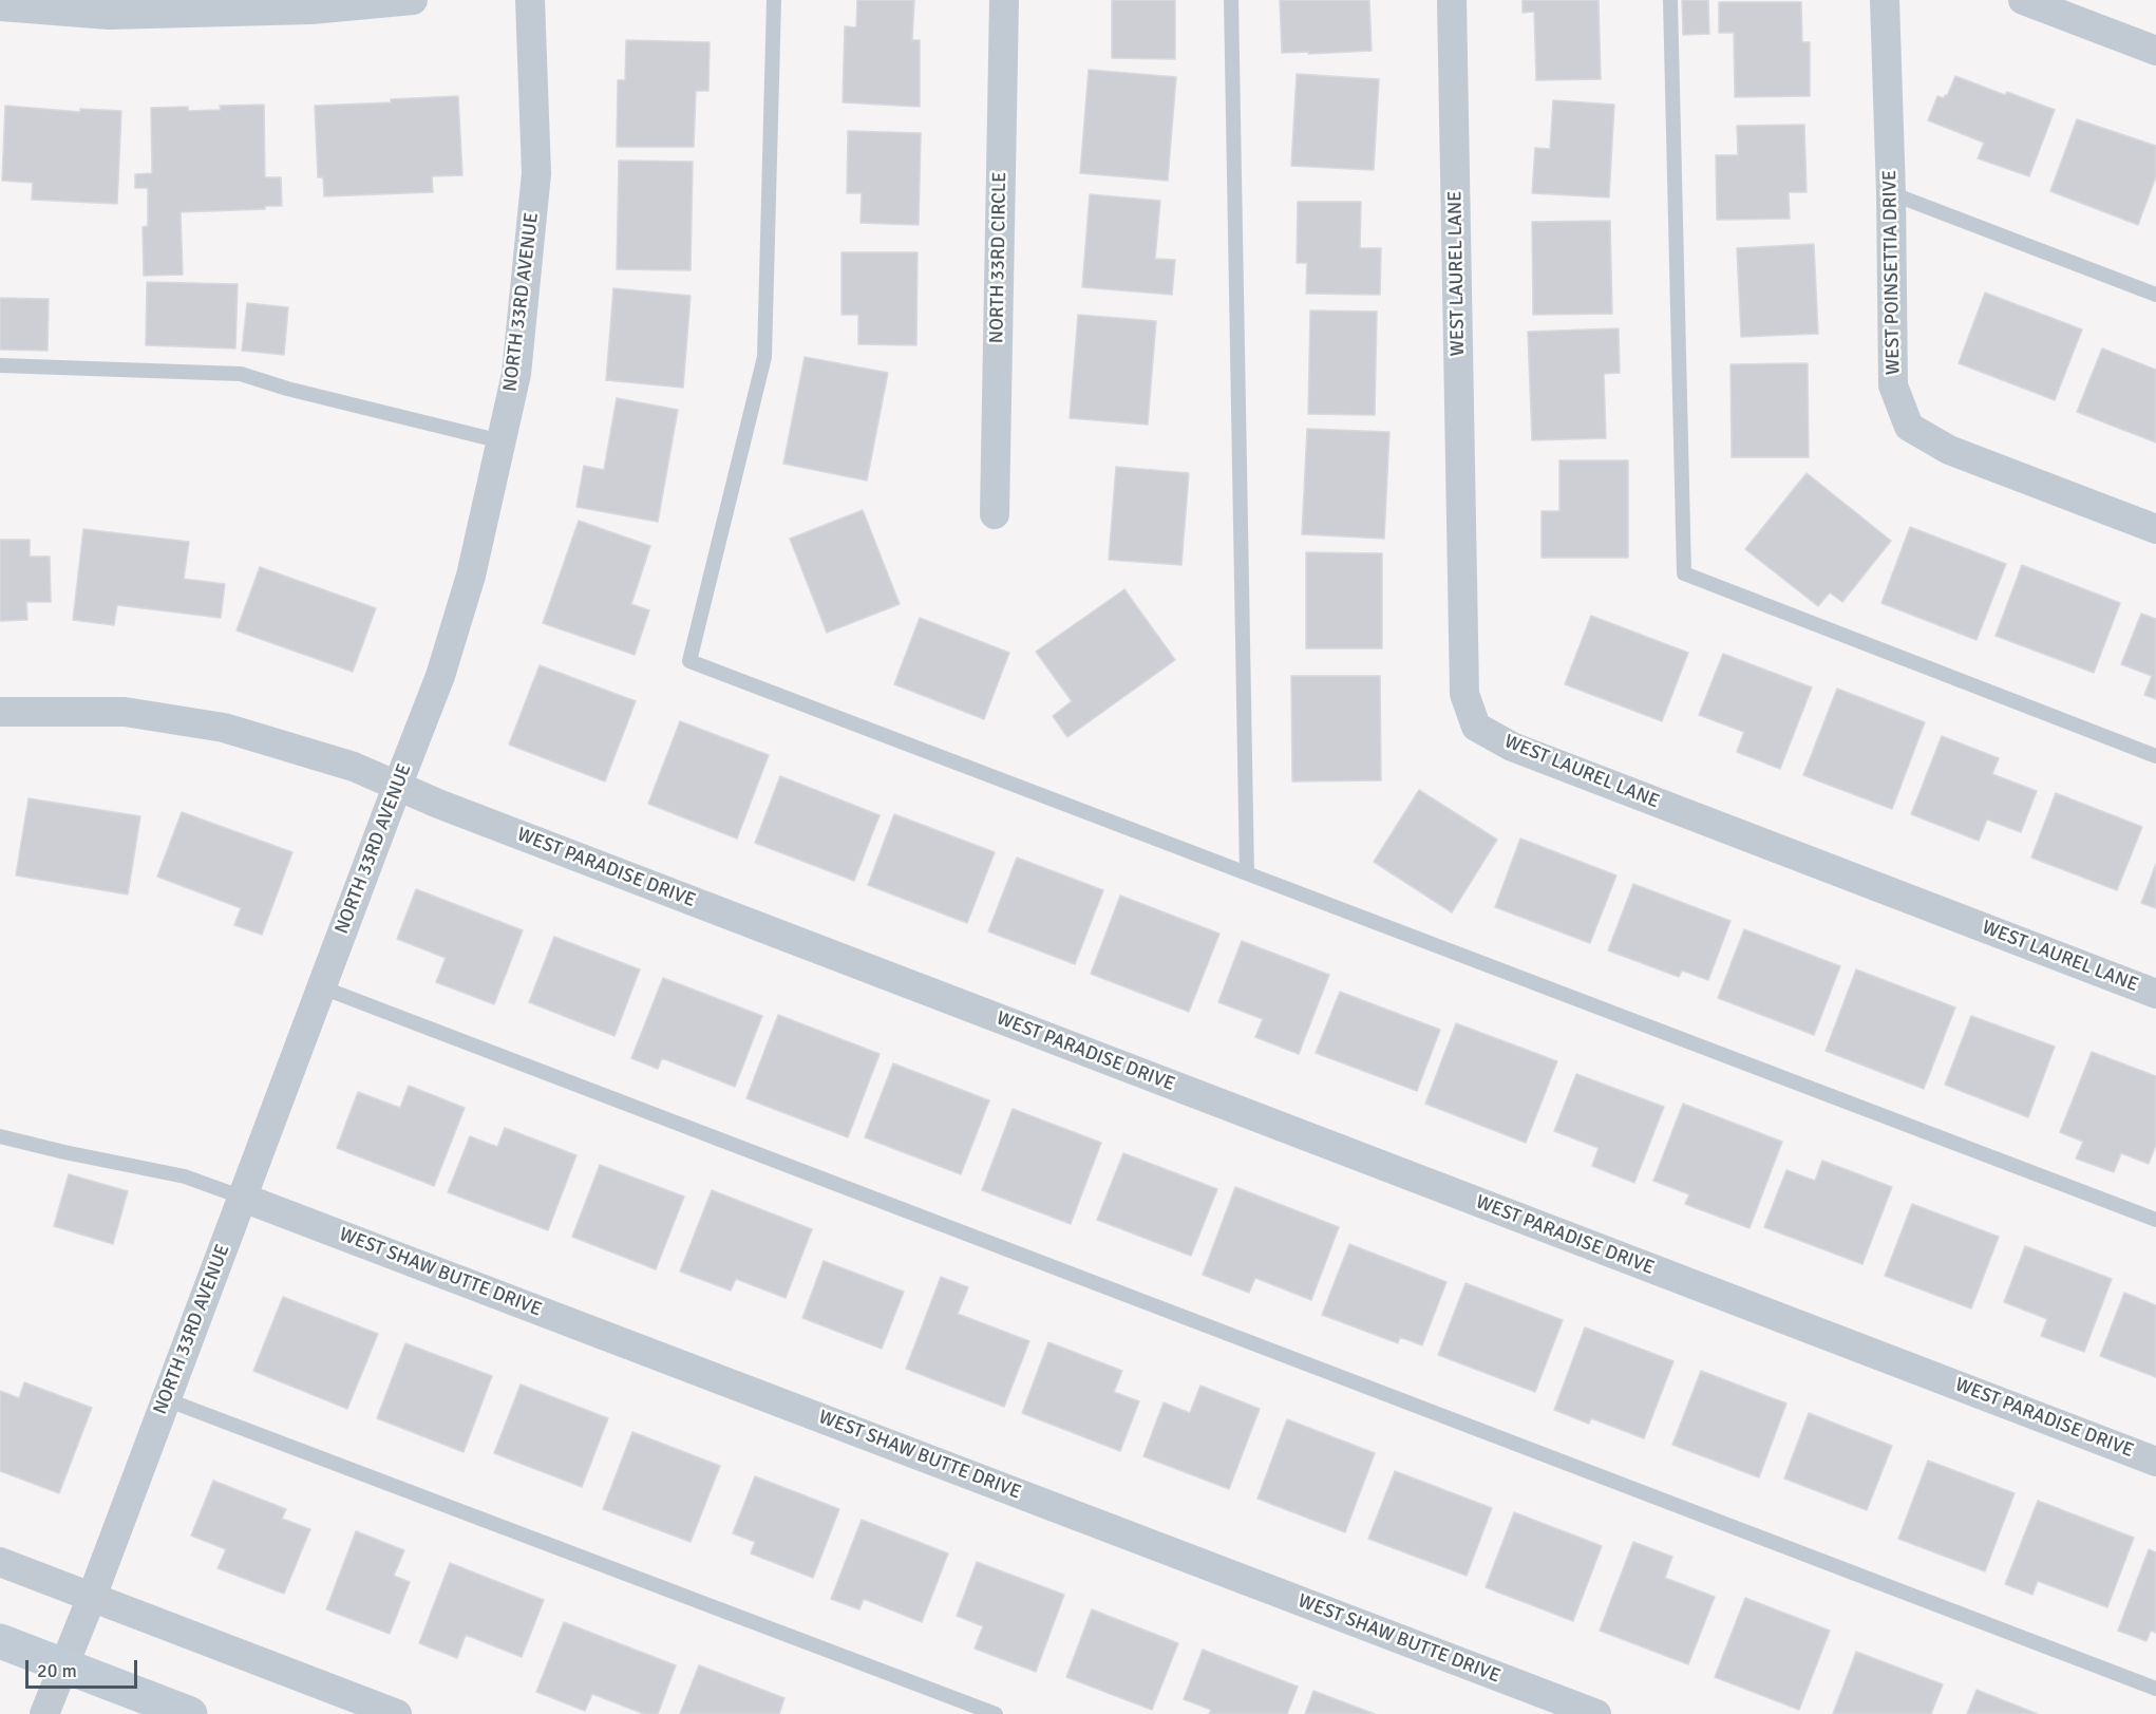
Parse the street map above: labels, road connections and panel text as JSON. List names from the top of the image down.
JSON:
{
  "streets": {
    "street": [
      "NORTH 33RD CIRCLE",
      "WEST POINSETTIA DRIVE",
      "WEST LAUREL LANE",
      "NORTH 33RD AVENUE",
      "WEST PARADISE DRIVE",
      "WEST SHAW BUTTE DRIVE"
    ]
  },
  "crossings": [
    ["NORTH 33RD AVENUE", "WEST PARADISE DRIVE"],
    ["NORTH 33RD AVENUE", "WEST SHAW BUTTE DRIVE"]
  ],
  "scale_bar": "20 m"
}
